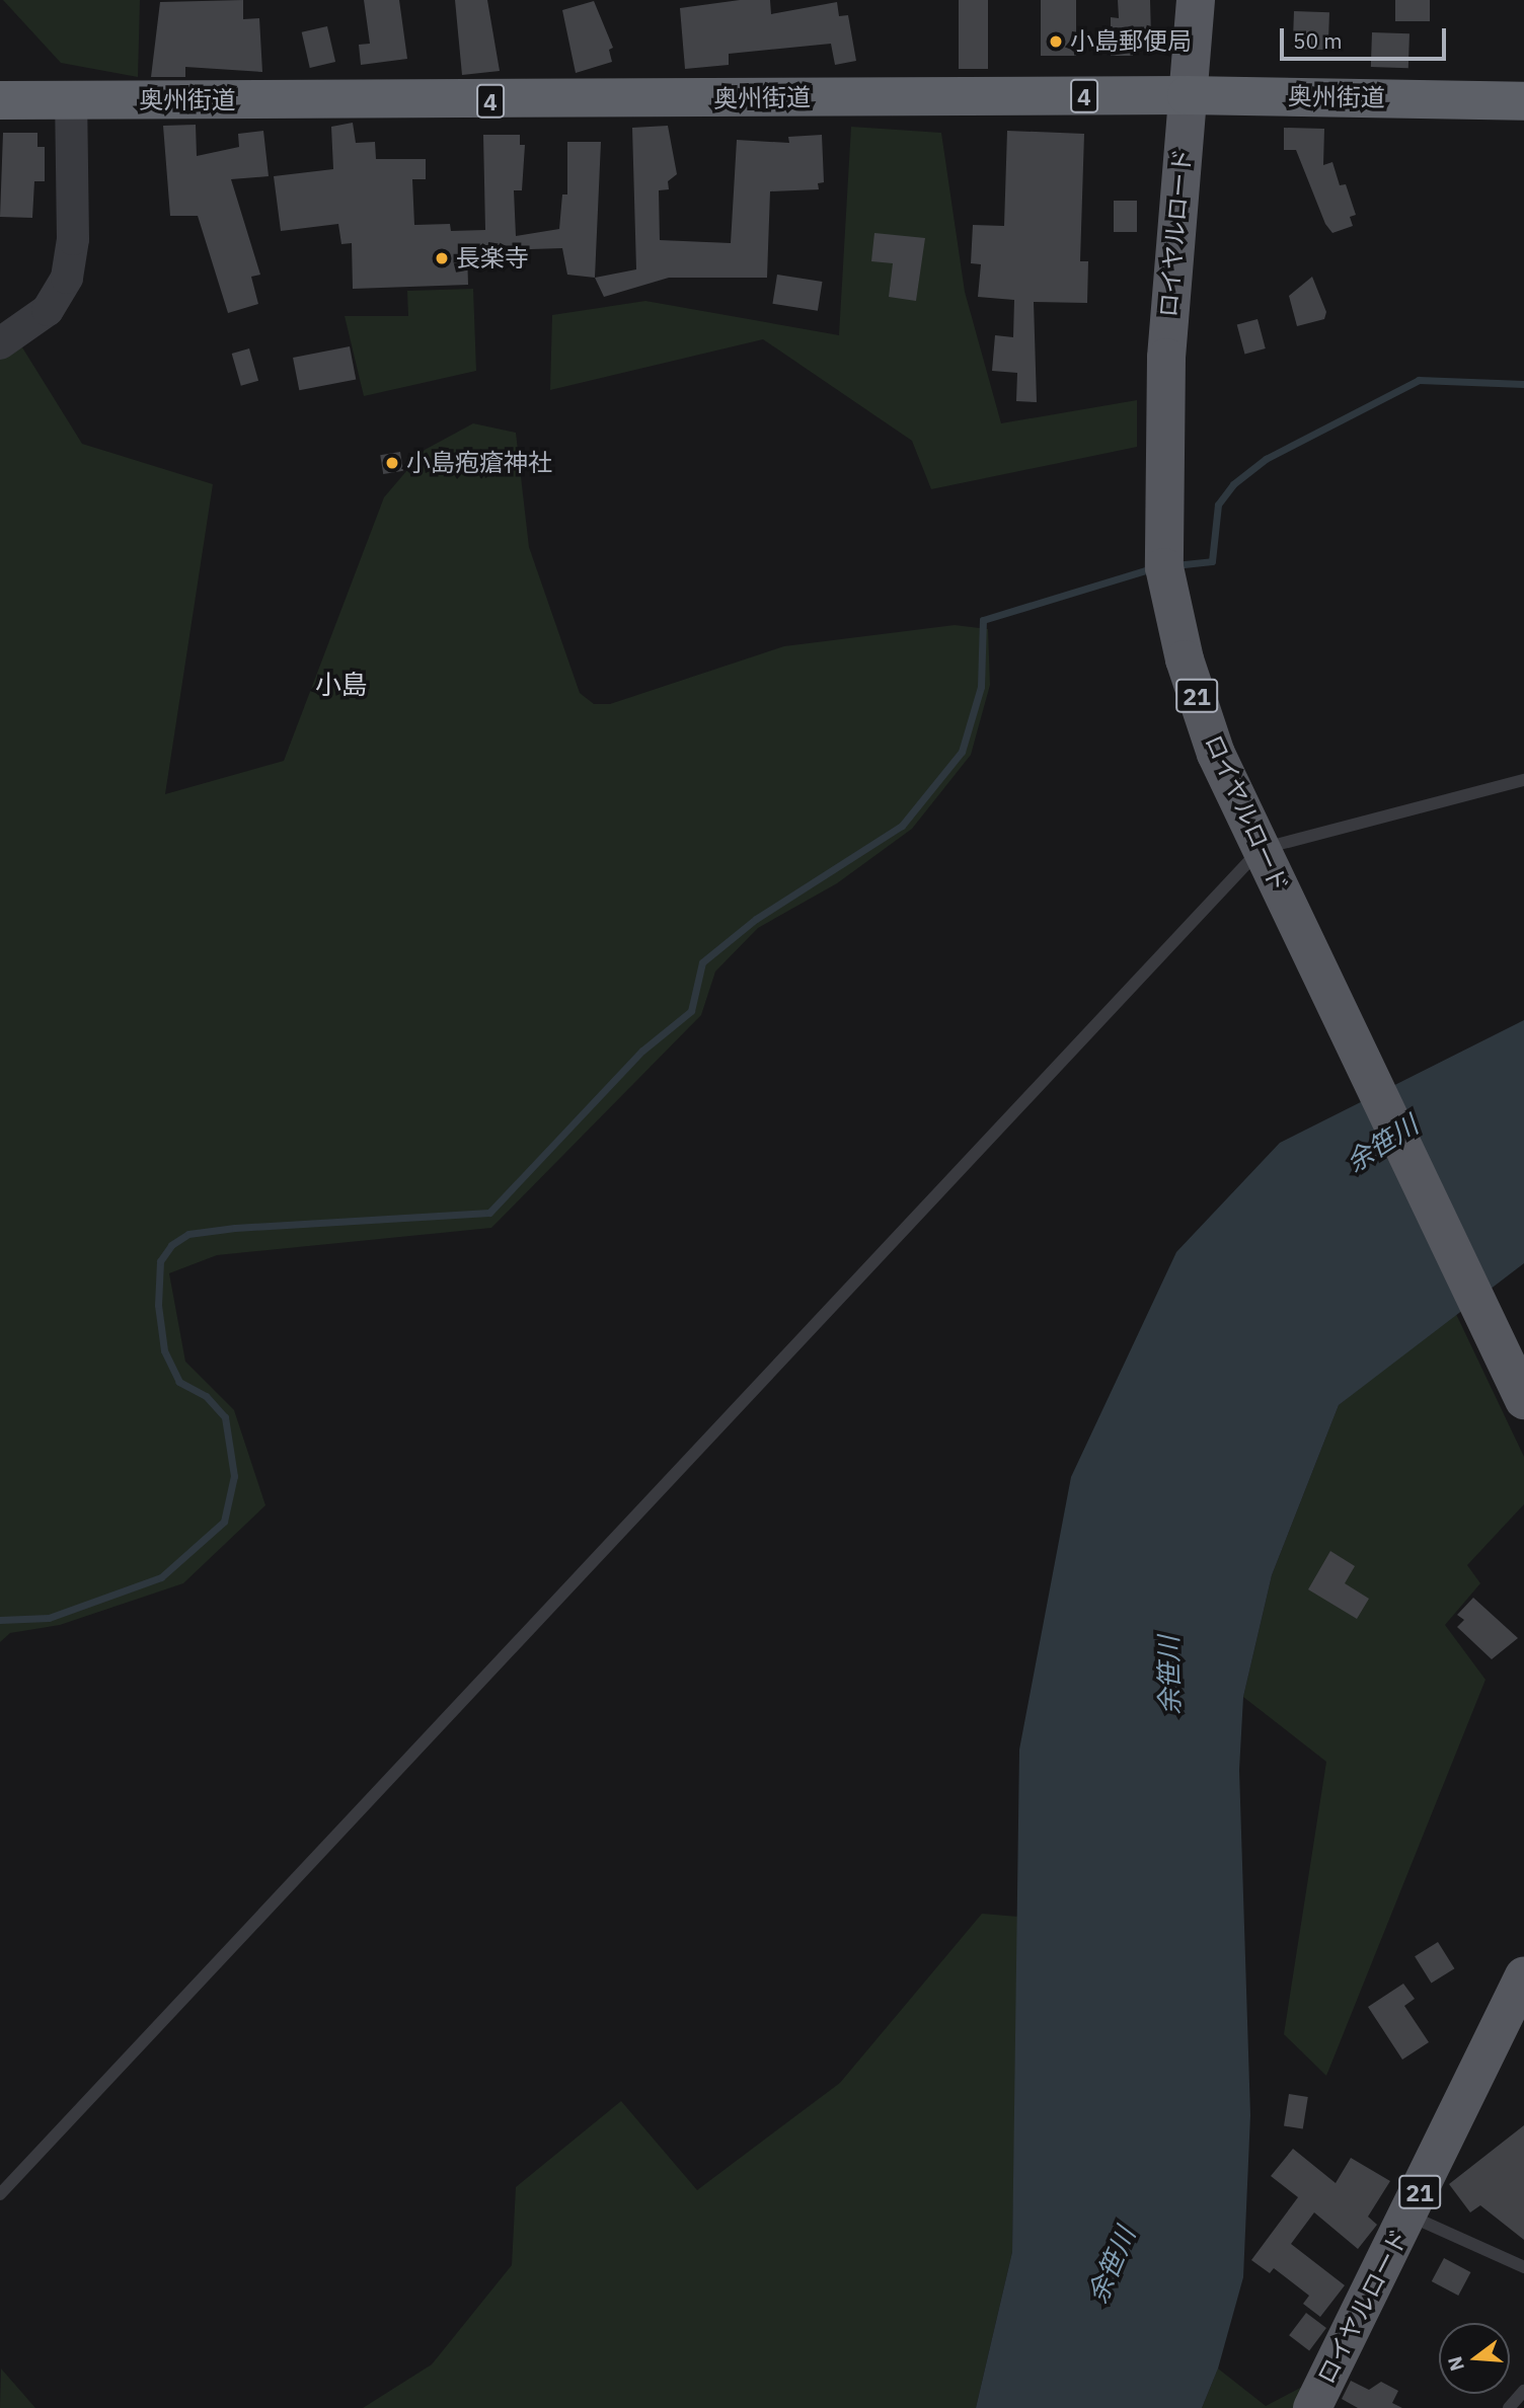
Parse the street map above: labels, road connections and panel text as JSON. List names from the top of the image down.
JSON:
{
  "streets": {
    "highway": ["4", "奥州街道"],
    "main road": ["ロイヤルロード", "21"]
  },
  "crossings": [
    ["奥州街道", "ロイヤルロード"]
  ],
  "districts": ["小島"],
  "water": ["余笹川"],
  "places": ["小島郵便局", "長楽寺", "小島疱瘡神社"],
  "scale_bar": "50 m",
  "north": "left"
}
